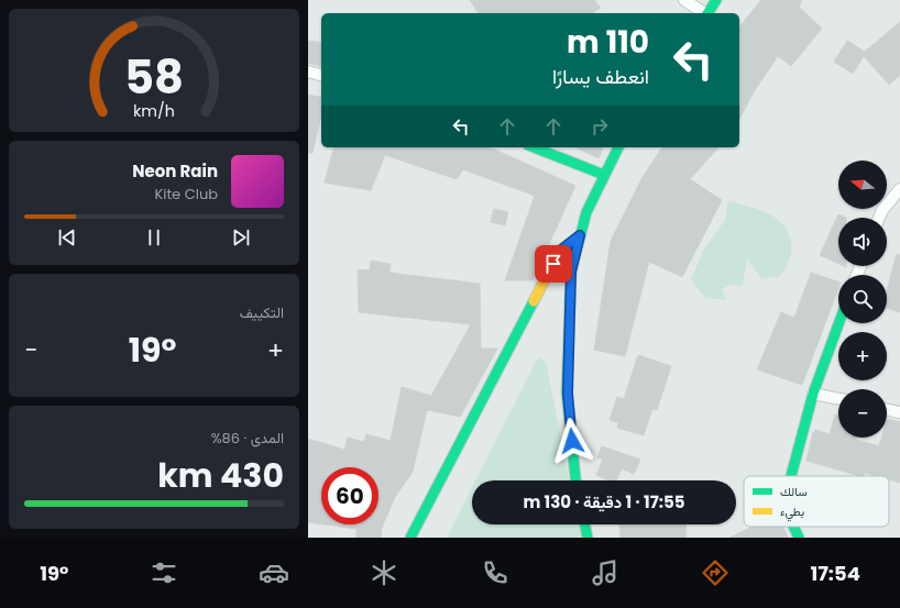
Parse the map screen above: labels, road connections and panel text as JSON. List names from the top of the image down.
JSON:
{
  "legend": ["سالك", "بطيء"],
  "north": "left",
  "page": {
    "turn": ["110 m", "انعطف يسارًا"],
    "song": ["Neon Rain", "Kite Club"],
    "map_buttons": ["+", "−"],
    "tile": [
      "التكييف",
      ["المدى · 86%", "430 km"]
    ],
    "heat": ["−", "19°", "+"],
    "limit": "60",
    "trip": "17:55 · 1 دقيقة · 130 m",
    "tabs": ["17:54", "19°"],
    "gauge": ["58", "km/h"]
  }
}
